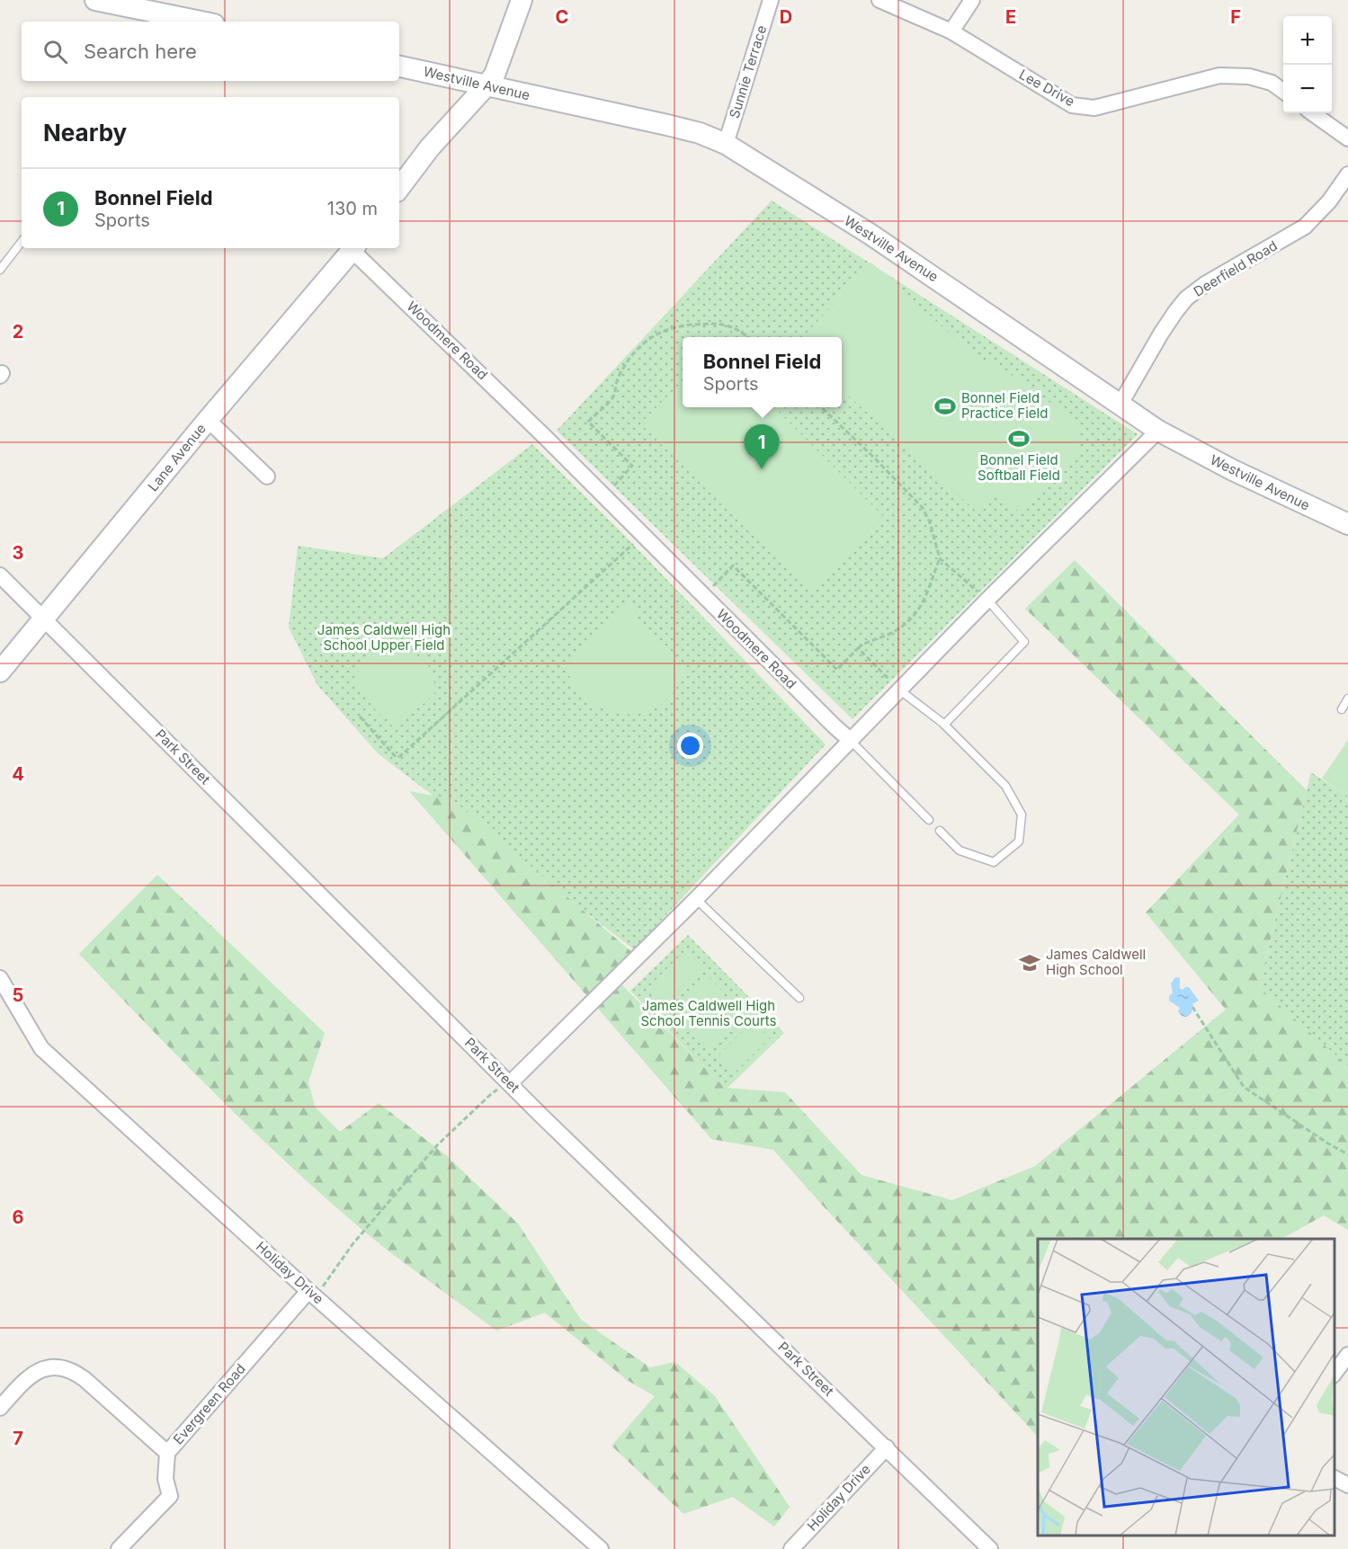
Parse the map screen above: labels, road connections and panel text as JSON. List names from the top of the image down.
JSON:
{
  "streets": {
    "street": [
      "Sunnie Terrace",
      "Westville Avenue",
      "Lee Drive",
      "Deerfield Road",
      "Woodmere Road",
      "Lane Avenue",
      "Park Street",
      "Holiday Drive",
      "Evergreen Road"
    ]
  },
  "crossings": [
    ["Sunnie Terrace", "Westville Avenue"],
    ["Westville Avenue", "Deerfield Road"],
    ["Woodmere Road", "Lane Avenue"],
    ["Lane Avenue", "Park Street"],
    ["Park Street", "Holiday Drive"],
    ["Holiday Drive", "Evergreen Road"]
  ],
  "parks": ["James Caldwell High School Upper Field", "James Caldwell High School Tennis Courts"],
  "places": {
    "sports": ["Bonnel Field Practice Field", "Bonnel Field Softball Field"],
    "school or university": ["James Caldwell High School"]
  },
  "page": {
    "map_buttons": ["+", "−"],
    "search": "Search here",
    "heading": "Nearby",
    "list": [
      {
        "mark": "1",
        "name": "Bonnel Field",
        "note": "Sports",
        "value": "130 m"
      }
    ],
    "popup": ["Bonnel Field", "Sports"],
    "pins": "1"
  },
  "grid": {
    "columns": [
      "C",
      "D",
      "E",
      "F"
    ],
    "rows": [
      "2",
      "3",
      "4",
      "5",
      "6",
      "7"
    ]
  }
}
